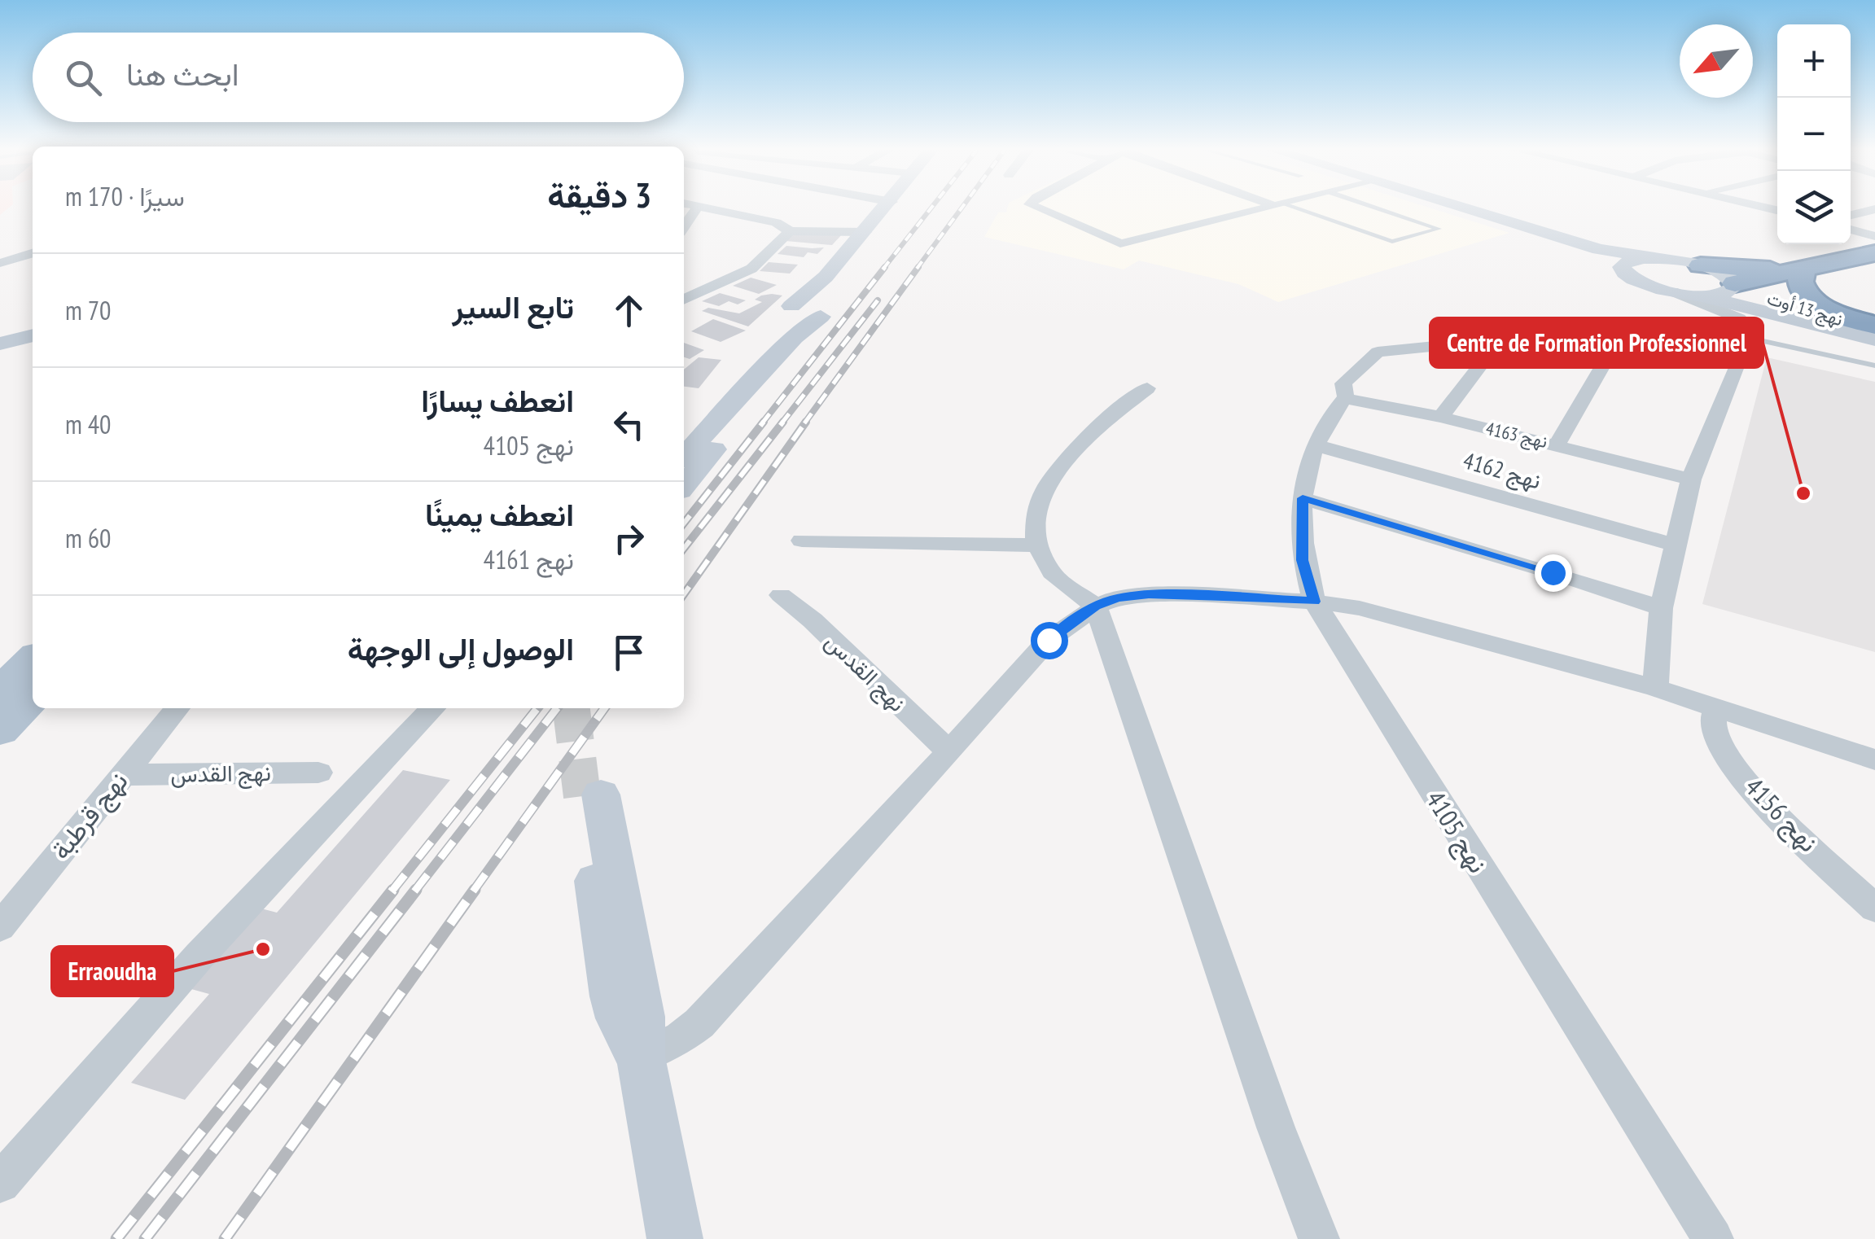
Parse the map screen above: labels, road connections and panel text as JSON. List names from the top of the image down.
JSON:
{
  "streets": {
    "street": [
      "نهج 13 أوت",
      "نهج 4163",
      "نهج 4162",
      "نهج القدس",
      "نهج 4156",
      "نهج قرطبة",
      "نهج 4105"
    ]
  },
  "crossings": [
    ["نهج 4163", "نهج 4105"],
    ["نهج 4162", "نهج 4105"],
    ["نهج القدس", "نهج قرطبة"]
  ],
  "places": ["Centre de Formation Professionnel", "Erraoudha"],
  "north": "bottom left",
  "page": {
    "map_buttons": ["+", "−"],
    "search": "ابحث هنا",
    "heading": ["3 دقيقة", "سيرًا · 170 m"],
    "list": [
      ["تابع السير", "70 m"],
      ["انعطف يسارًا", "نهج 4105", "40 m"],
      ["انعطف يمينًا", "نهج 4161", "60 m"],
      "الوصول إلى الوجهة"
    ]
  }
}
